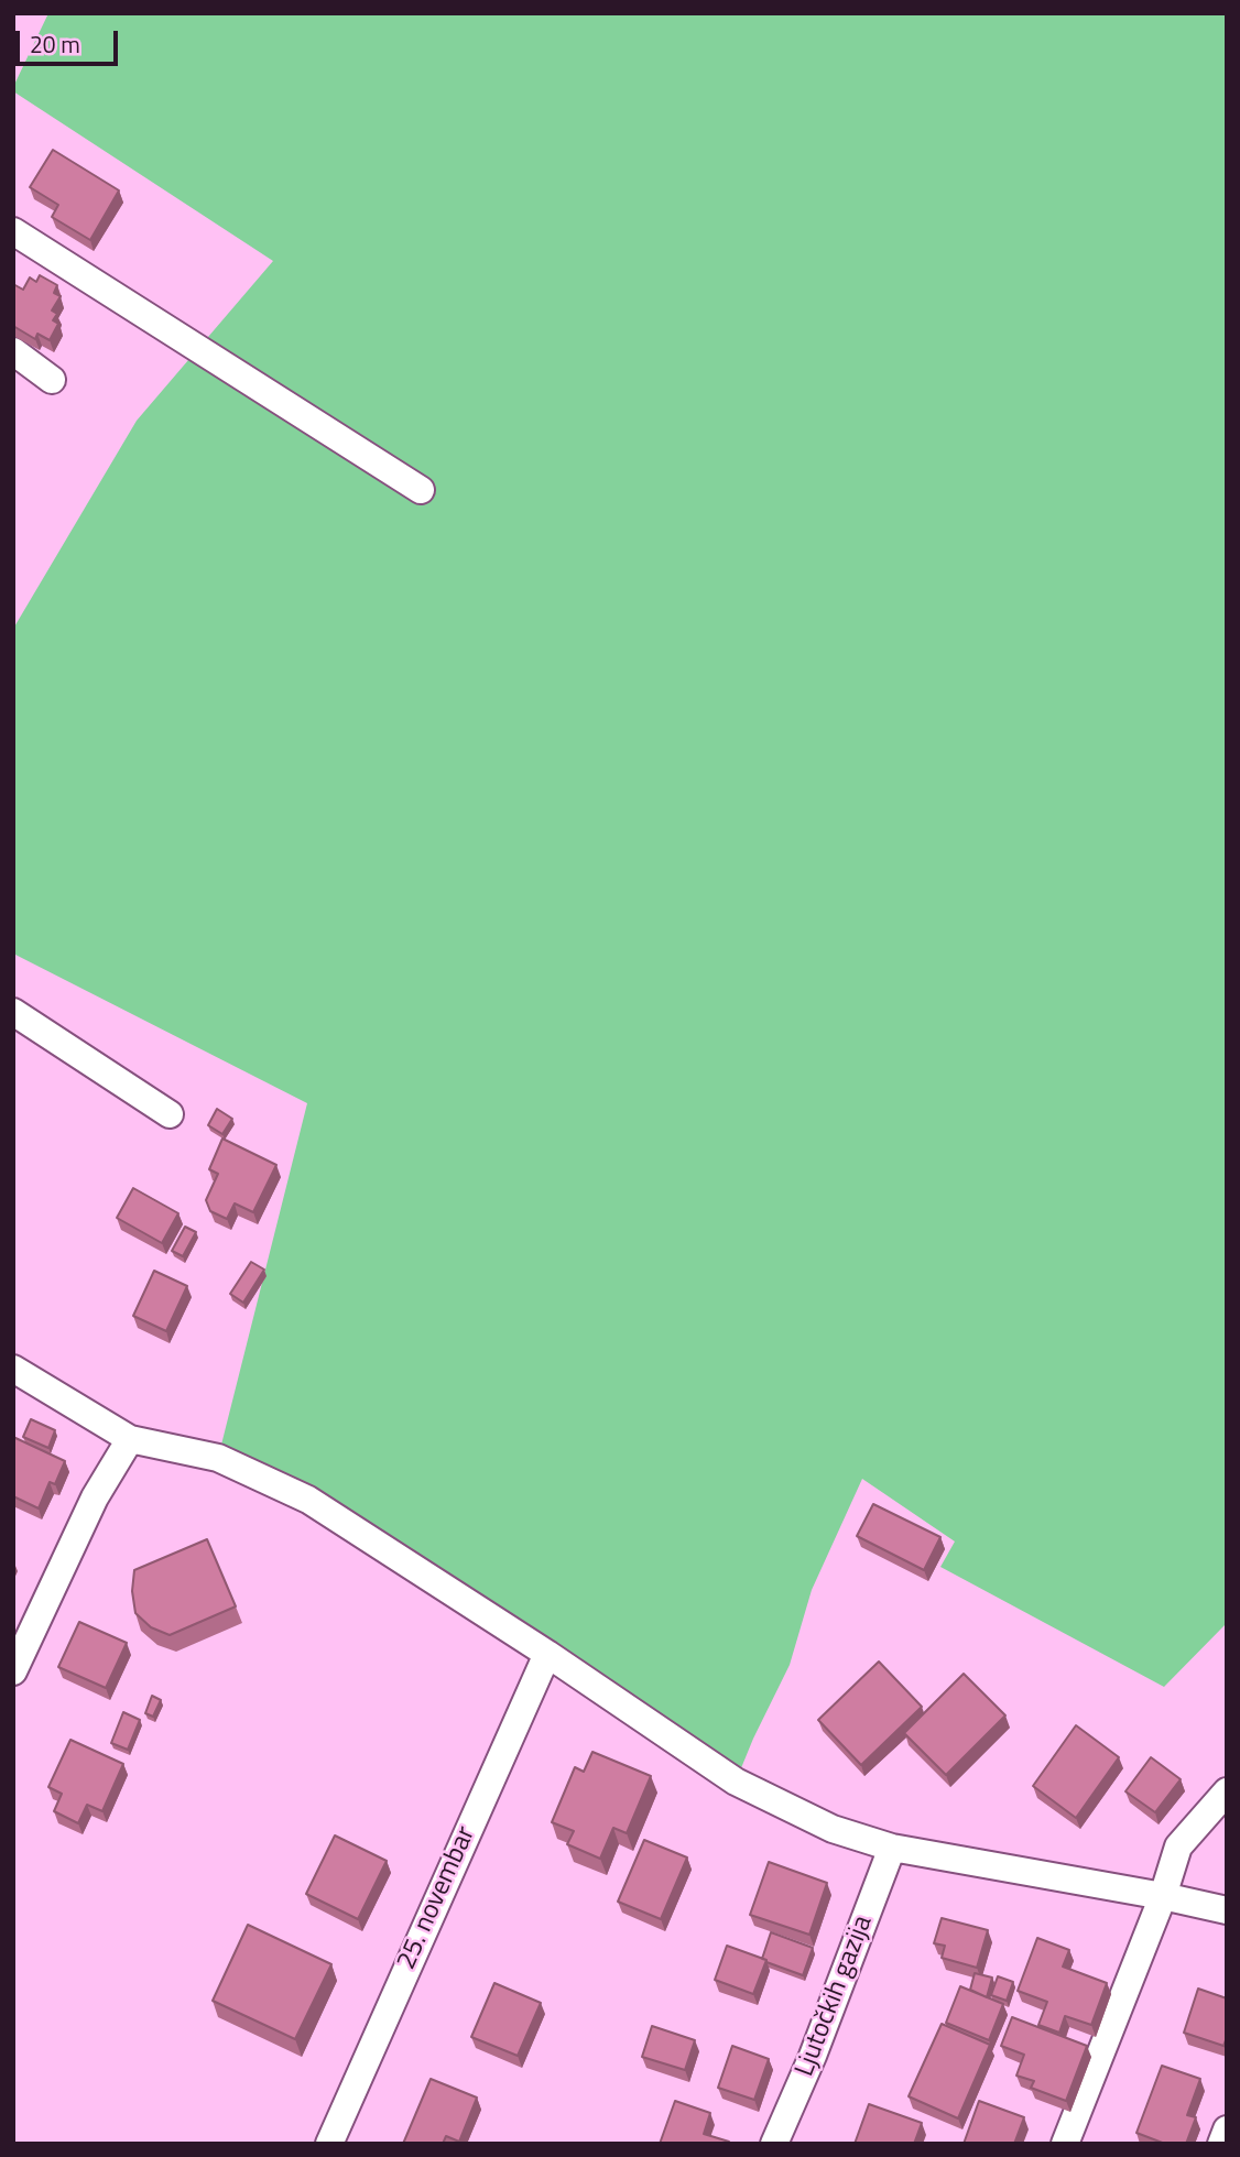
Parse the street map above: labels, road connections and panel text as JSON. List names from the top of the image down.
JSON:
{
  "streets": {
    "street": ["25. novembar", "Ljutočkih gazija"]
  },
  "scale_bar": "20 m"
}
